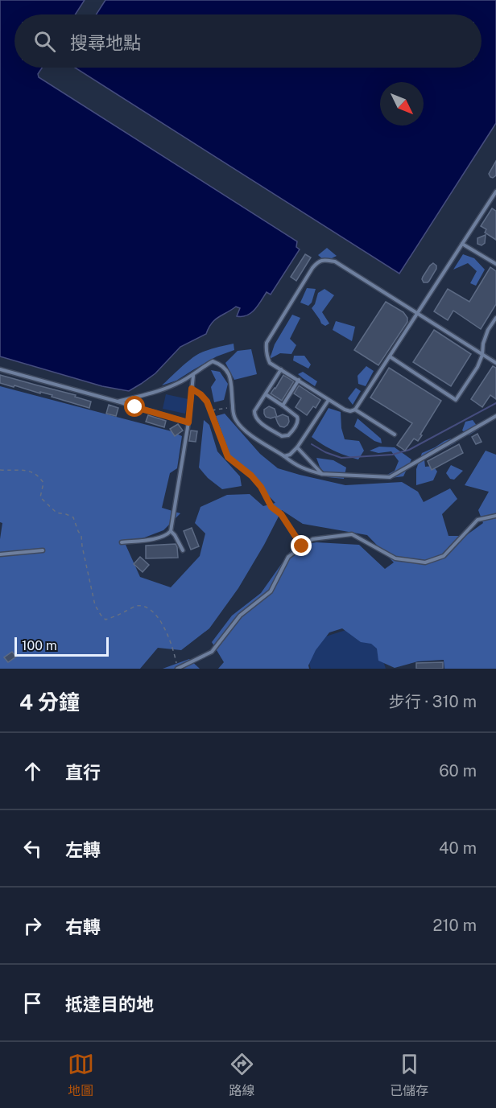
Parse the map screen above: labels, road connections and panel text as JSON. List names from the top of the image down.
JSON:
{
  "scale_bar": "100 m",
  "north": "bottom right",
  "page": {
    "search": "搜尋地點",
    "scale": "100 m",
    "heading": ["4 分鐘", "步行 · 310 m"],
    "list": [
      ["直行", "60 m"],
      ["左轉", "40 m"],
      ["右轉", "210 m"],
      "抵達目的地"
    ],
    "nav": ["地圖", "路線", "已儲存"]
  }
}
